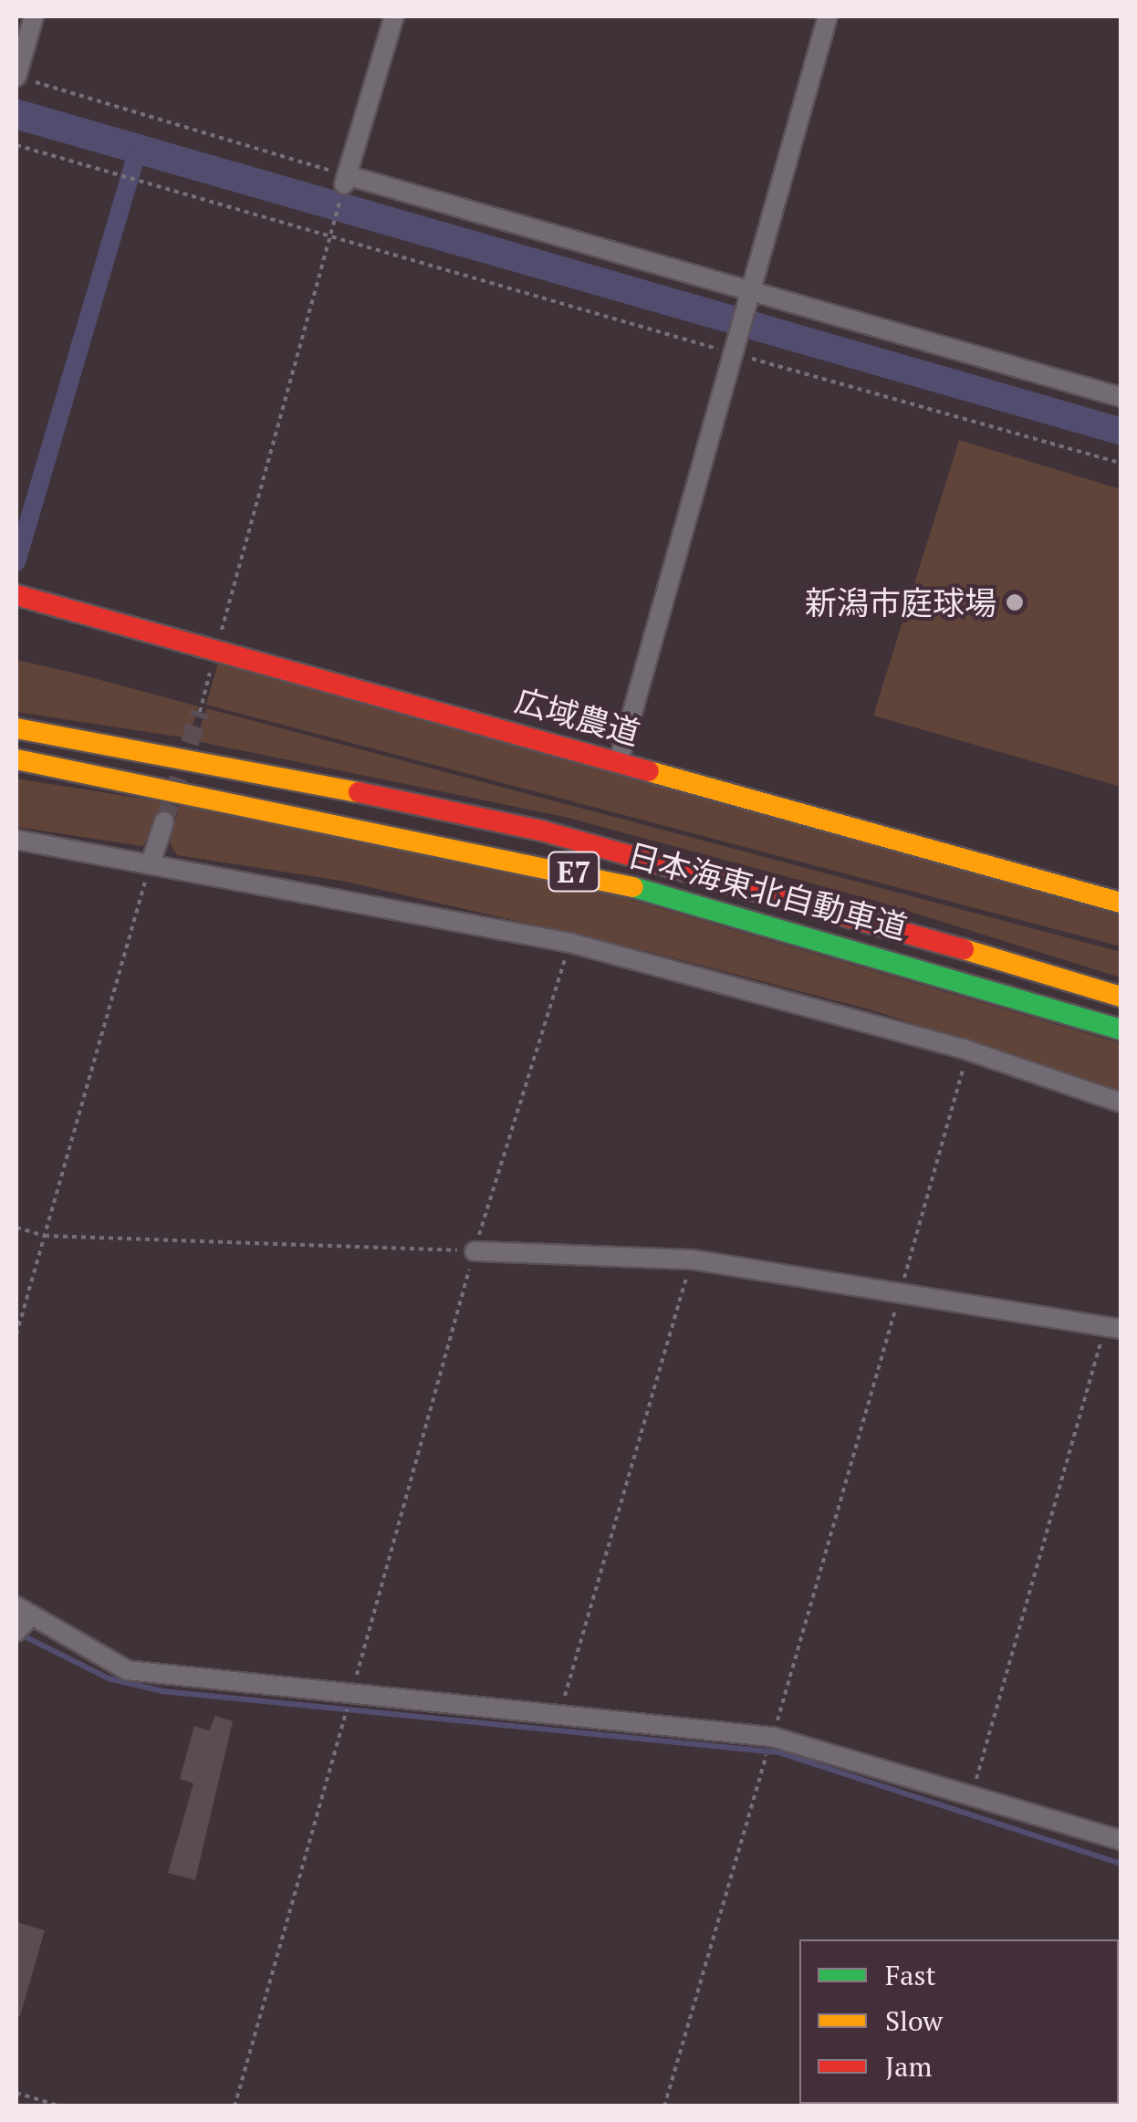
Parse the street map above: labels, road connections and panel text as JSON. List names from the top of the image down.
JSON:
{
  "streets": {
    "main road": ["広域農道", "E7", "日本海東北自動車道"]
  },
  "places": ["新潟市庭球場"],
  "legend": ["Fast", "Slow", "Jam"]
}
